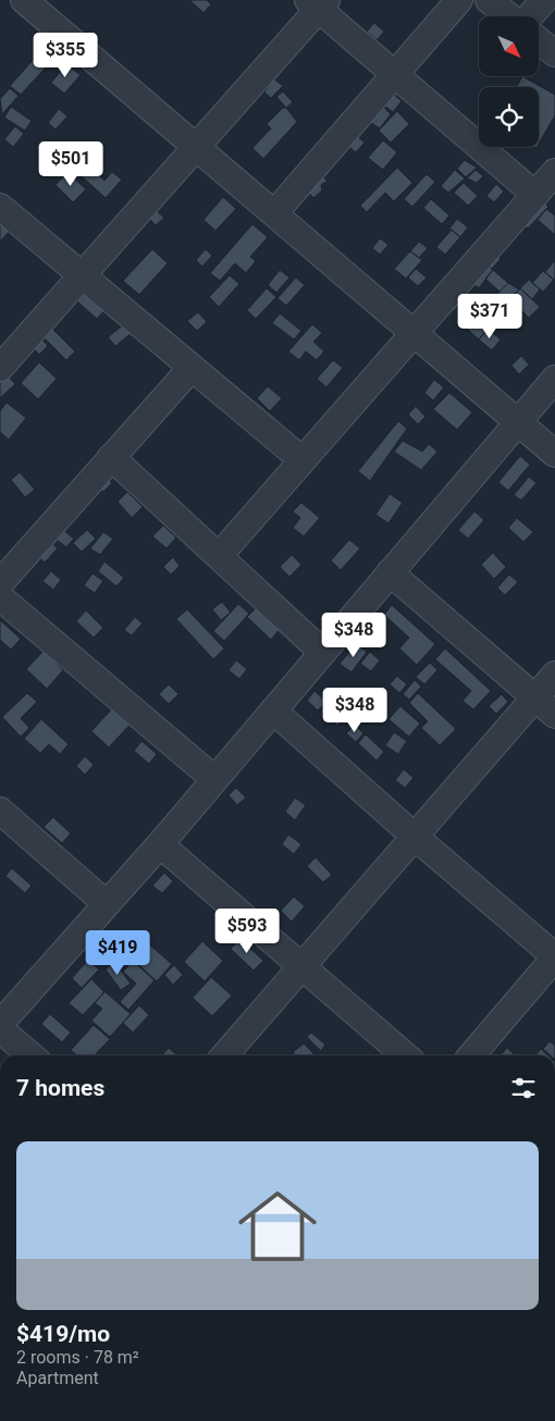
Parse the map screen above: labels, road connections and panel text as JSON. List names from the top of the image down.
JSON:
{
  "north": "bottom right",
  "page": {
    "price": [
      "$355",
      "$501",
      "$371",
      "$348",
      "$348",
      "$593",
      "$419"
    ],
    "heading": "7 homes",
    "list": [
      {
        "name": "$419/mo",
        "note": "2 rooms · 78 m² · Apartment"
      }
    ]
  }
}
